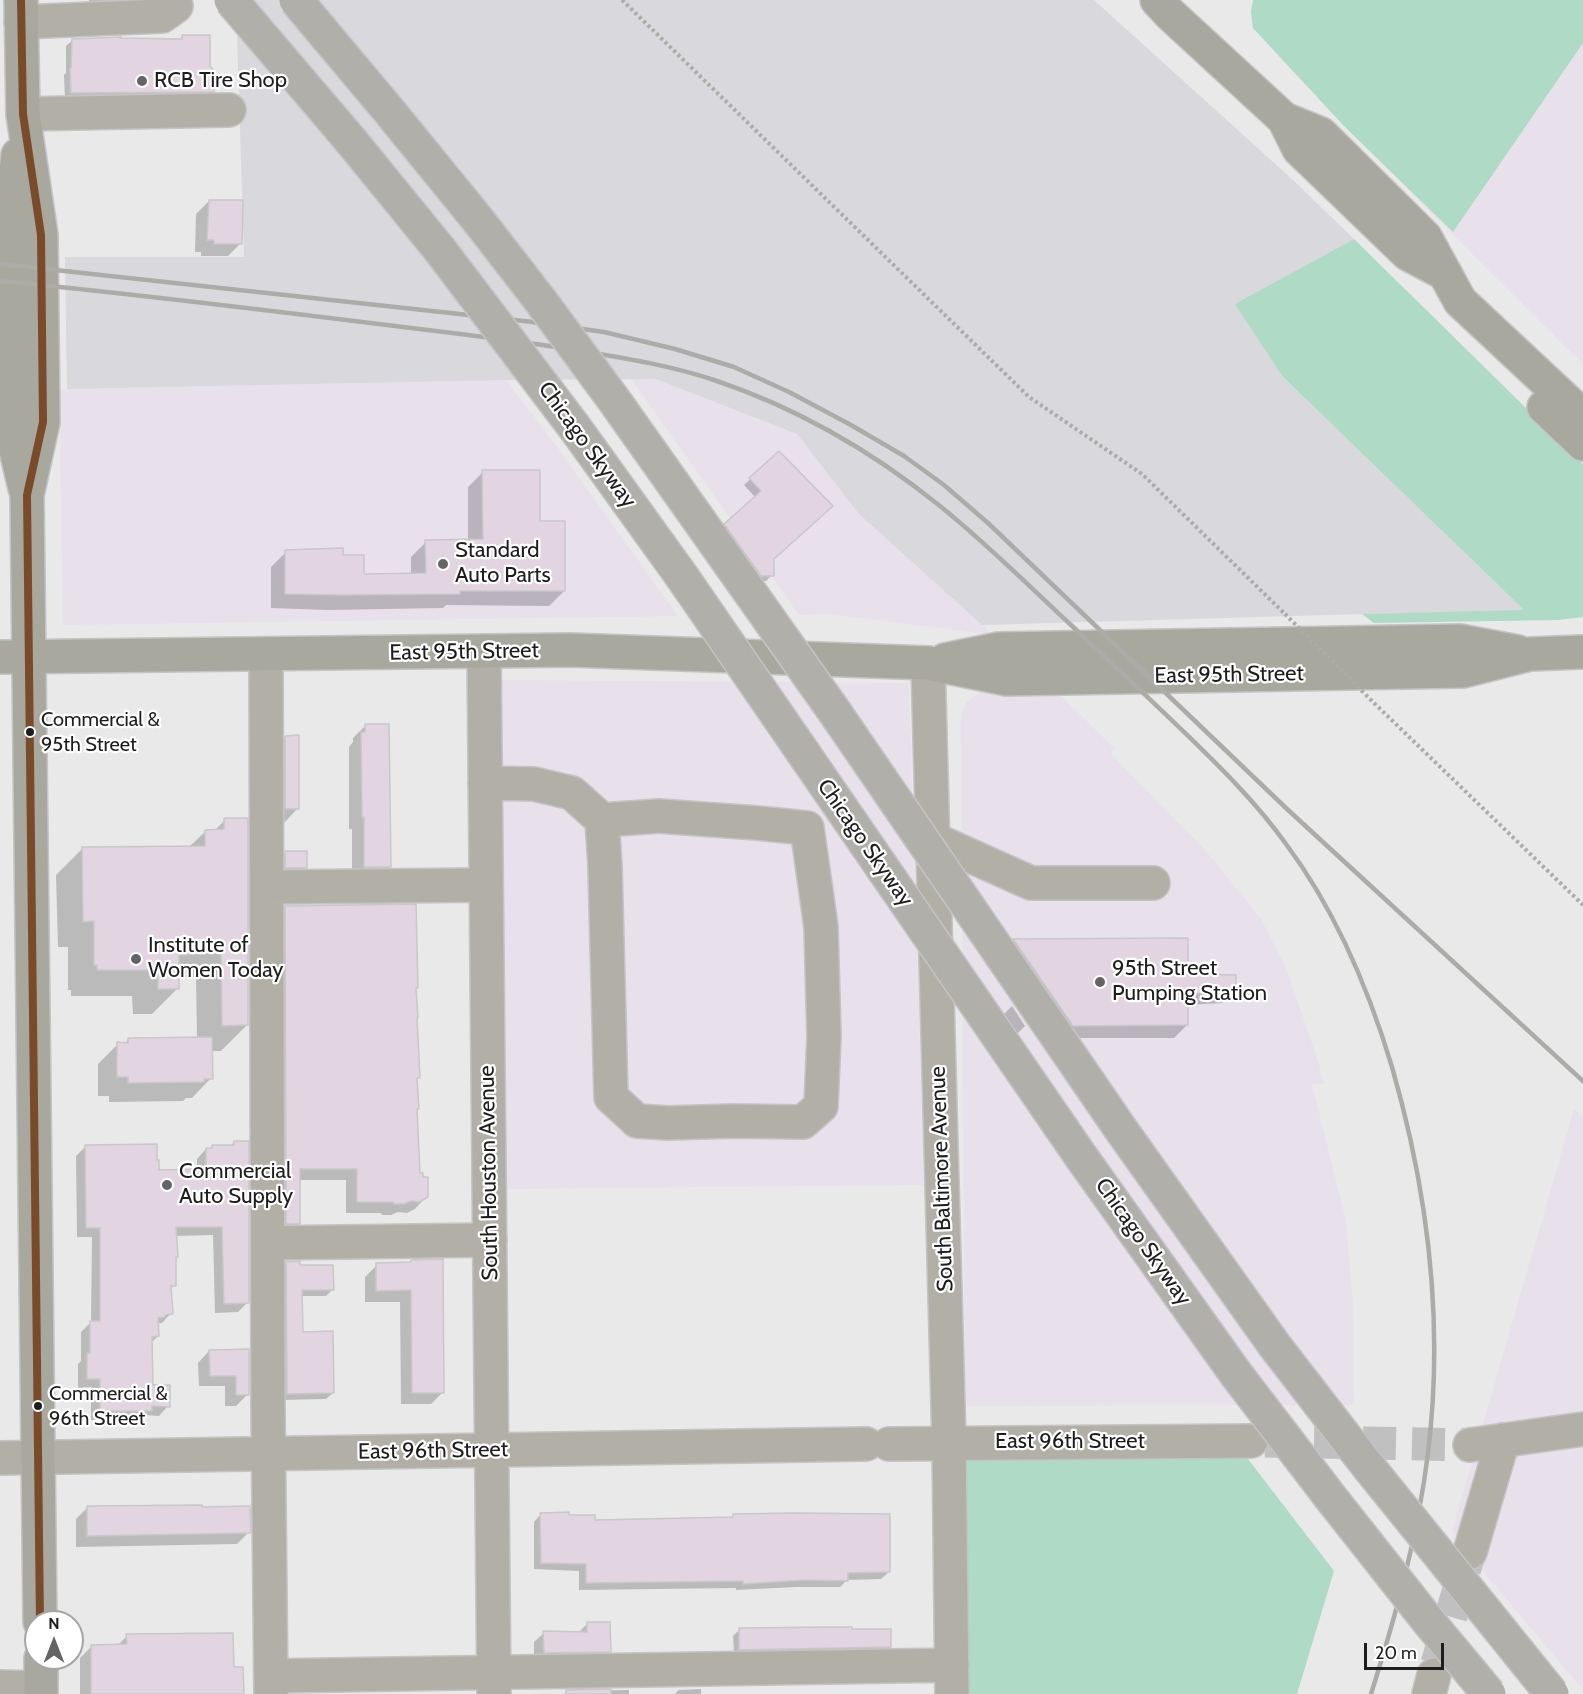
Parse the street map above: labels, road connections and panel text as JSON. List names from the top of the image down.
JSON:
{
  "streets": {
    "highway": ["Chicago Skyway"],
    "main road": ["East 95th Street"],
    "street": ["South Houston Avenue", "South Baltimore Avenue", "East 96th Street"]
  },
  "crossings": [
    ["East 95th Street", "South Houston Avenue"],
    ["East 95th Street", "South Baltimore Avenue"],
    ["South Houston Avenue", "East 96th Street"],
    ["South Baltimore Avenue", "East 96th Street"]
  ],
  "places": [
    "RCB Tire Shop",
    "Standard Auto Parts",
    "Commercial & 95th Street",
    "Institute of Women Today",
    "95th Street Pumping Station",
    "Commercial Auto Supply",
    "Commercial & 96th Street"
  ],
  "scale_bar": "20 m",
  "north": "top"
}
